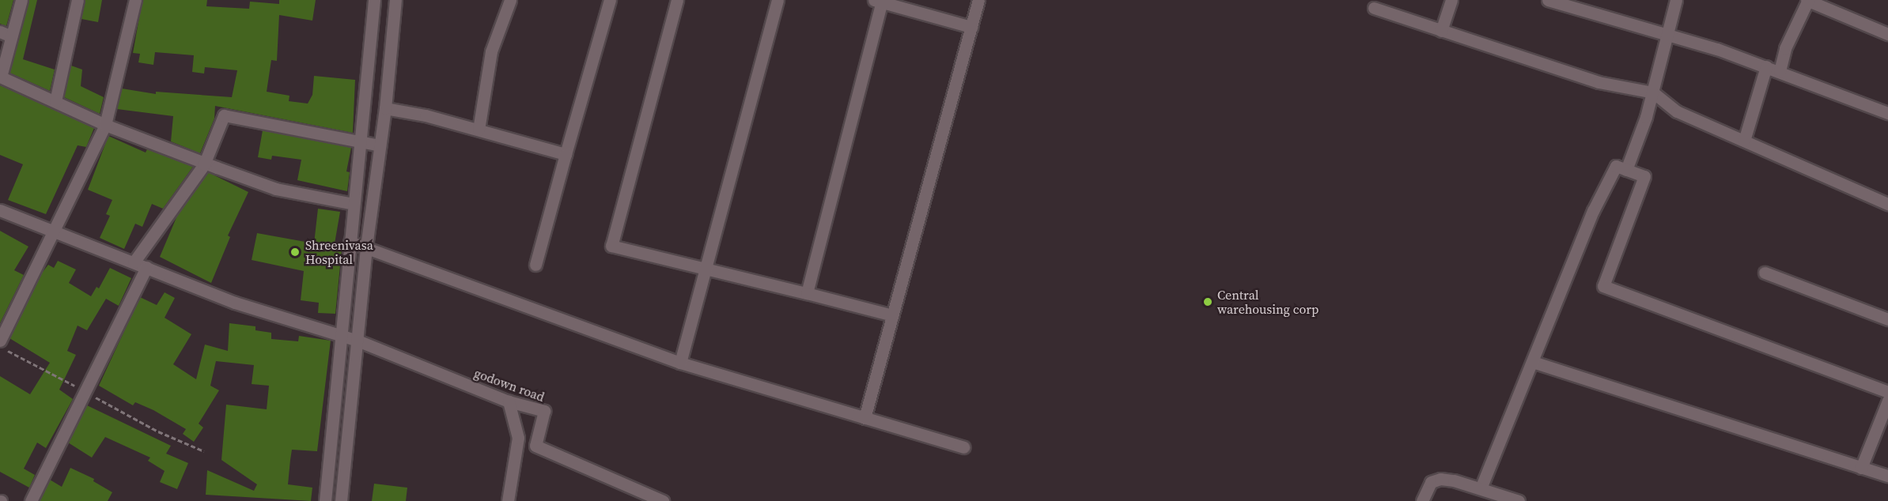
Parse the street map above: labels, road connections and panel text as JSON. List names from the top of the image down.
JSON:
{
  "streets": {
    "street": ["godown road"]
  },
  "places": ["Shreenivasa Hospital", "Central warehousing corp"]
}
